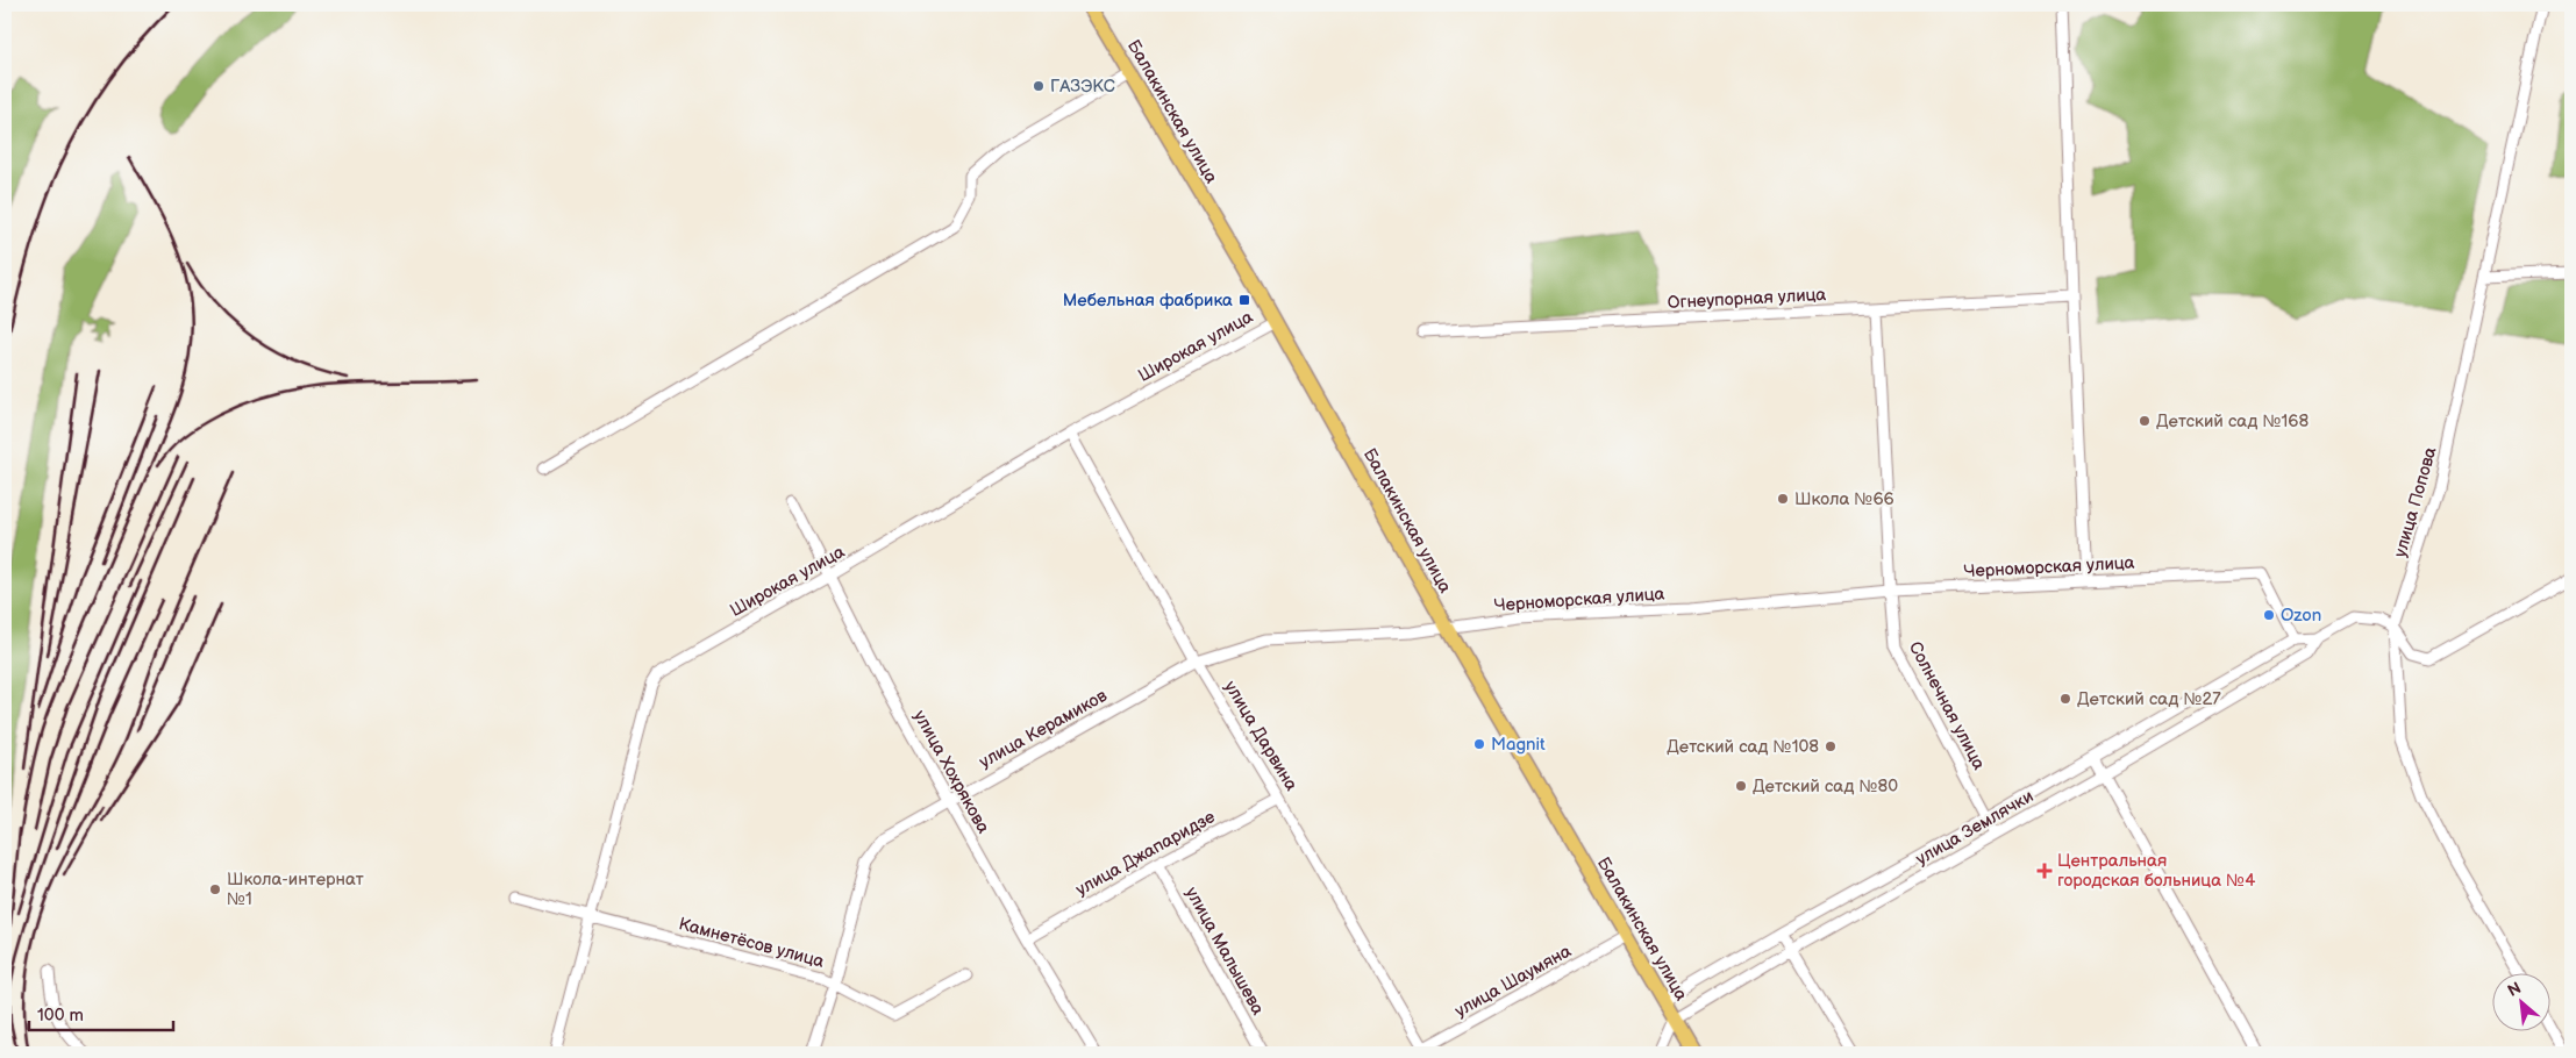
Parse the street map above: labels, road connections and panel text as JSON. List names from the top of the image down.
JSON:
{
  "streets": {
    "main road": ["Балакинская улица"],
    "street": [
      "Огнеупорная улица",
      "Широкая улица",
      "улица Попова",
      "Черноморская улица",
      "Солнечная улица",
      "улица Керамиков",
      "улица Дарвина",
      "улица Хохрякова",
      "улица Землячки",
      "улица Джапаридзе",
      "Камнетёсов улица",
      "улица Малышева",
      "улица Шаумяна"
    ]
  },
  "crossings": [
    ["Балакинская улица", "Широкая улица"],
    ["Балакинская улица", "Черноморская улица"],
    ["Балакинская улица", "улица Керамиков"],
    ["Балакинская улица", "улица Землячки"],
    ["Балакинская улица", "улица Шаумяна"],
    ["Огнеупорная улица", "Солнечная улица"],
    ["Широкая улица", "улица Дарвина"],
    ["Широкая улица", "улица Хохрякова"],
    ["Широкая улица", "Камнетёсов улица"],
    ["Черноморская улица", "Солнечная улица"],
    ["Черноморская улица", "улица Керамиков"],
    ["Черноморская улица", "улица Землячки"],
    ["Солнечная улица", "улица Землячки"],
    ["улица Керамиков", "улица Дарвина"],
    ["улица Керамиков", "улица Хохрякова"],
    ["улица Керамиков", "Камнетёсов улица"],
    ["улица Дарвина", "улица Джапаридзе"],
    ["улица Дарвина", "улица Шаумяна"],
    ["улица Хохрякова", "улица Джапаридзе"],
    ["улица Джапаридзе", "улица Малышева"]
  ],
  "places": {
    "other": [
      "ГАЗЭКС",
      "Детский сад №168",
      "Школа №66",
      "Ozon",
      "Детский сад №27",
      "Magnit",
      "Детский сад №108",
      "Детский сад №80",
      "Школа-интернат №1"
    ],
    "transit": ["Мебельная фабрика"],
    "health": ["Центральная городская больница №4"]
  },
  "scale_bar": "100 m",
  "north": "top left"
}
